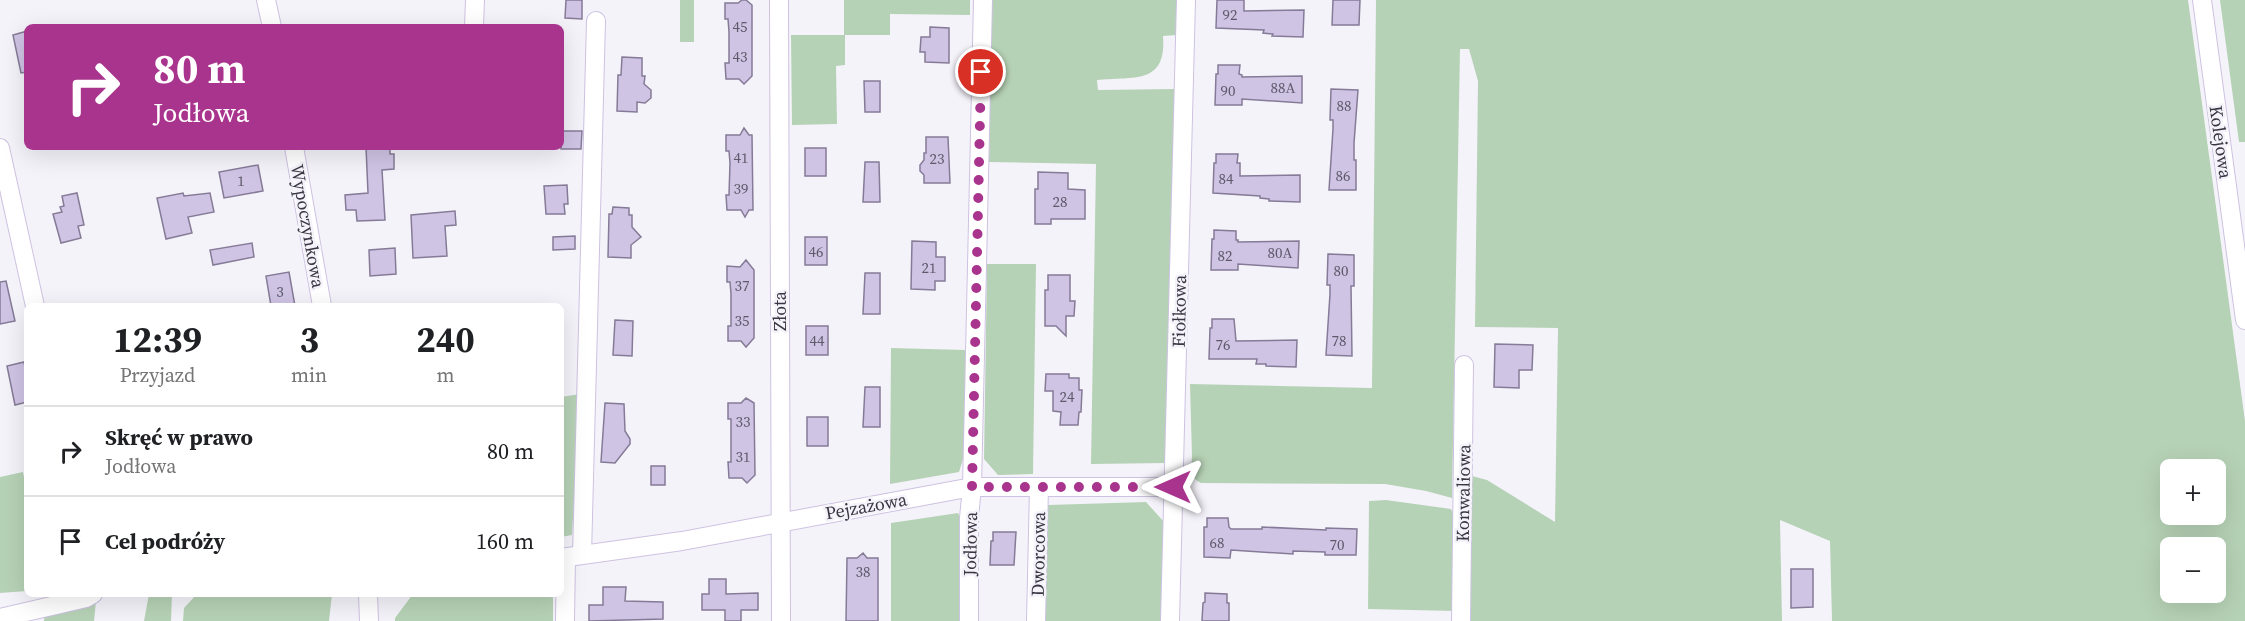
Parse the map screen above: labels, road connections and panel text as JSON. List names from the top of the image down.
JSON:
{
  "streets": {
    "street": [
      "Kolejowa",
      "Wypoczynkowa",
      "Złota",
      "Fiołkowa",
      "Konwaliowa",
      "Pejzażowa",
      "Jodłowa",
      "Dworcowa"
    ]
  },
  "crossings": [
    ["Złota", "Pejzażowa"],
    ["Fiołkowa", "Pejzażowa"],
    ["Pejzażowa", "Jodłowa"],
    ["Pejzażowa", "Dworcowa"]
  ],
  "house_numbers": [
    "92",
    "45",
    "43",
    "88A",
    "90",
    "88",
    "41",
    "23",
    "86",
    "84",
    "1",
    "39",
    "28",
    "46",
    "80A",
    "82",
    "21",
    "80",
    "37",
    "3",
    "35",
    "44",
    "78",
    "76",
    "24",
    "33",
    "31",
    "68",
    "70",
    "38"
  ],
  "page": {
    "turn": ["80 m", "Jodłowa"],
    "eta": [
      "12:39",
      "Przyjazd",
      "3",
      "min",
      "240",
      "m"
    ],
    "list": [
      {
        "name": "Skręć w prawo",
        "note": "Jodłowa",
        "value": "80 m"
      },
      {
        "name": "Cel podróży",
        "value": "160 m"
      }
    ],
    "map_buttons": ["+", "−"]
  }
}
